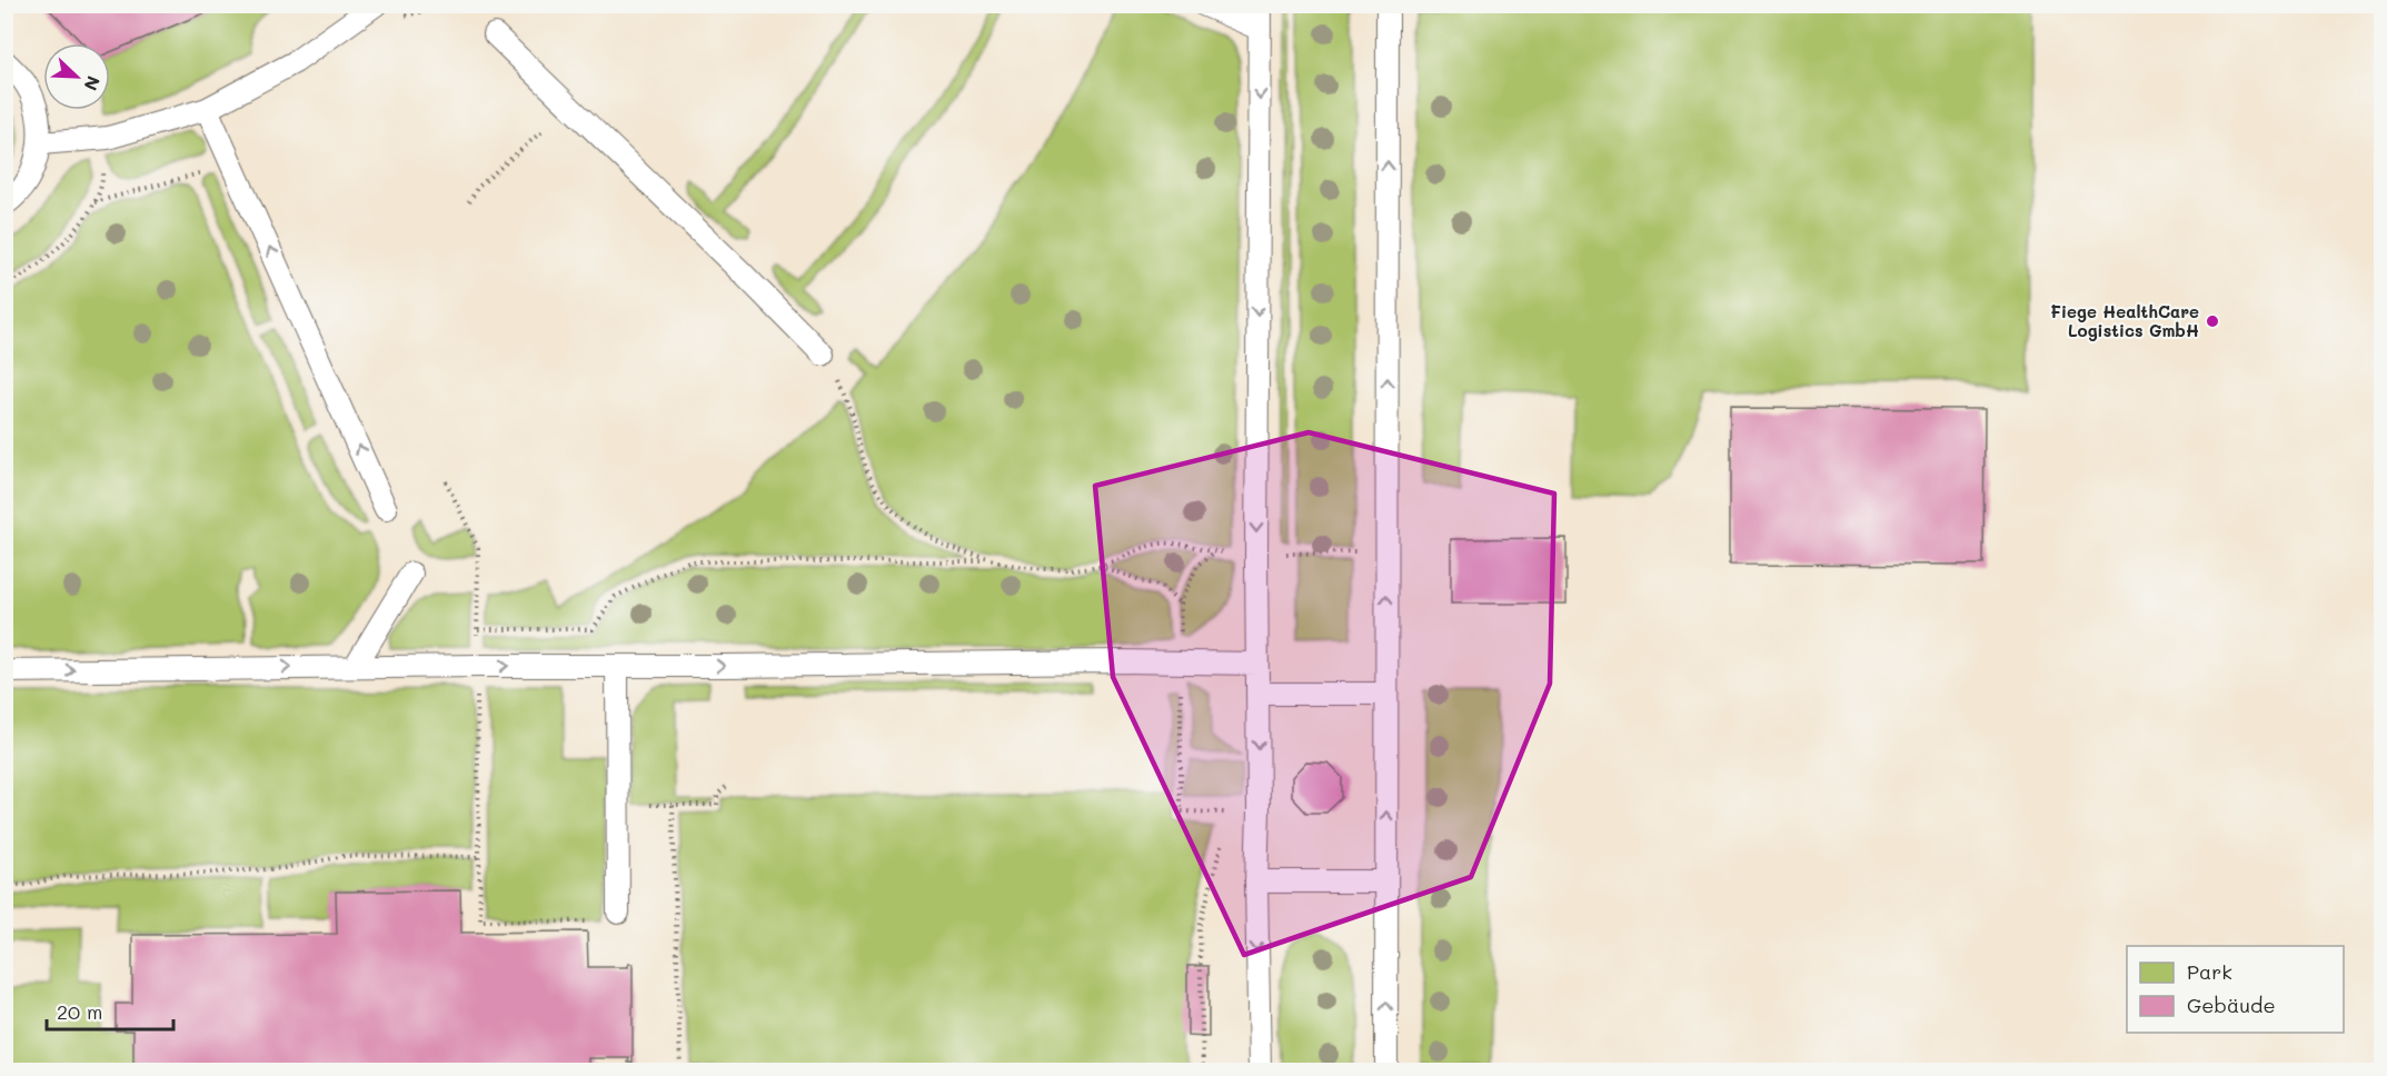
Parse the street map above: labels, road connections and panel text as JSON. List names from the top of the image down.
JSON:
{
  "places": ["Fiege HealthCare Logistics GmbH"],
  "legend": ["Park", "Gebäude"],
  "scale_bar": "20 m",
  "north": "bottom right"
}
